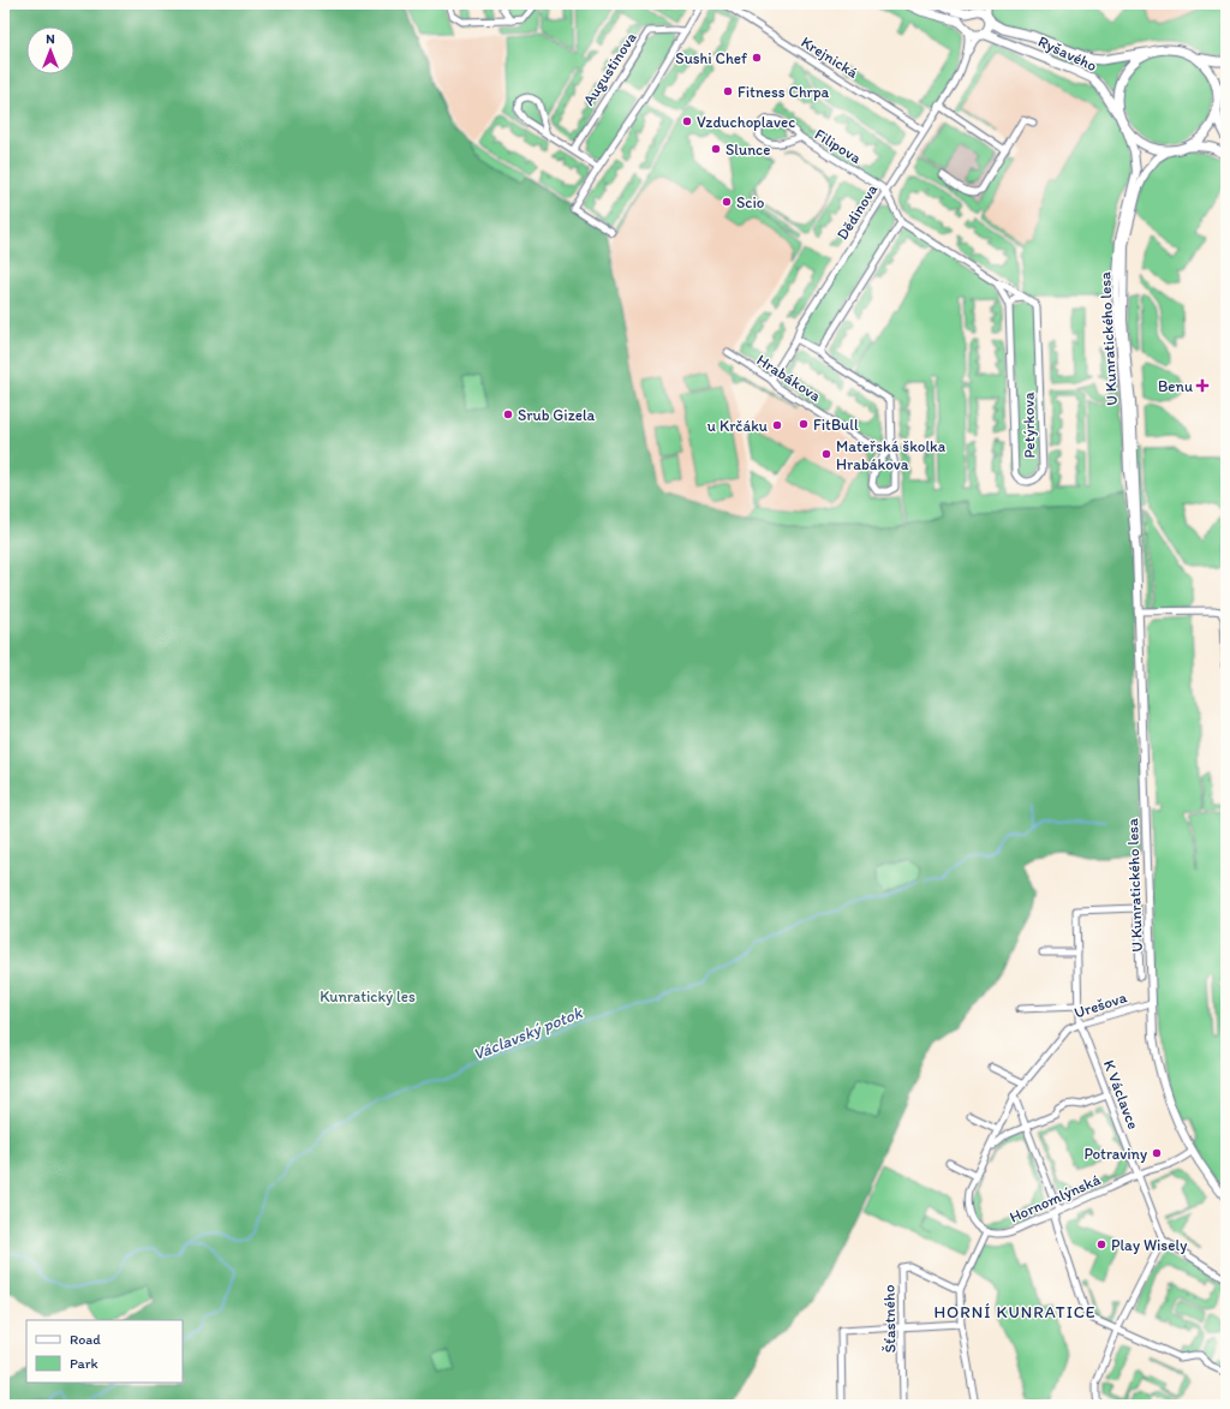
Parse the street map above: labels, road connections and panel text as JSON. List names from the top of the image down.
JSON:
{
  "streets": {
    "main road": ["Ryšavého"],
    "street": [
      "Krejnická",
      "Augustinova",
      "Filipova",
      "Dědinova",
      "U Kunratického lesa",
      "Hrabákova",
      "Petýrkova",
      "Urešova",
      "K Václavce",
      "Hornomlýnská",
      "Šťastného"
    ]
  },
  "crossings": [
    ["Ryšavého", "Dědinova"],
    ["Ryšavého", "U Kunratického lesa"],
    ["Krejnická", "Dědinova"],
    ["Filipova", "Dědinova"],
    ["Dědinova", "Hrabákova"],
    ["U Kunratického lesa", "Urešova"],
    ["U Kunratického lesa", "Hornomlýnská"],
    ["Urešova", "K Václavce"],
    ["K Václavce", "Hornomlýnská"]
  ],
  "districts": ["HORNÍ KUNRATICE"],
  "water": ["Václavský potok"],
  "parks": ["Kunratický les"],
  "places": {
    "other": [
      "Sushi Chef",
      "Fitness Chrpa",
      "Vzduchoplavec",
      "Slunce",
      "Scio",
      "Srub Gizela",
      "FitBull",
      "u Krčáku",
      "Mateřská školka Hrabákova",
      "Potraviny",
      "Play Wisely"
    ],
    "health": ["Benu"]
  },
  "legend": ["Road", "Park"],
  "north": "top"
}
